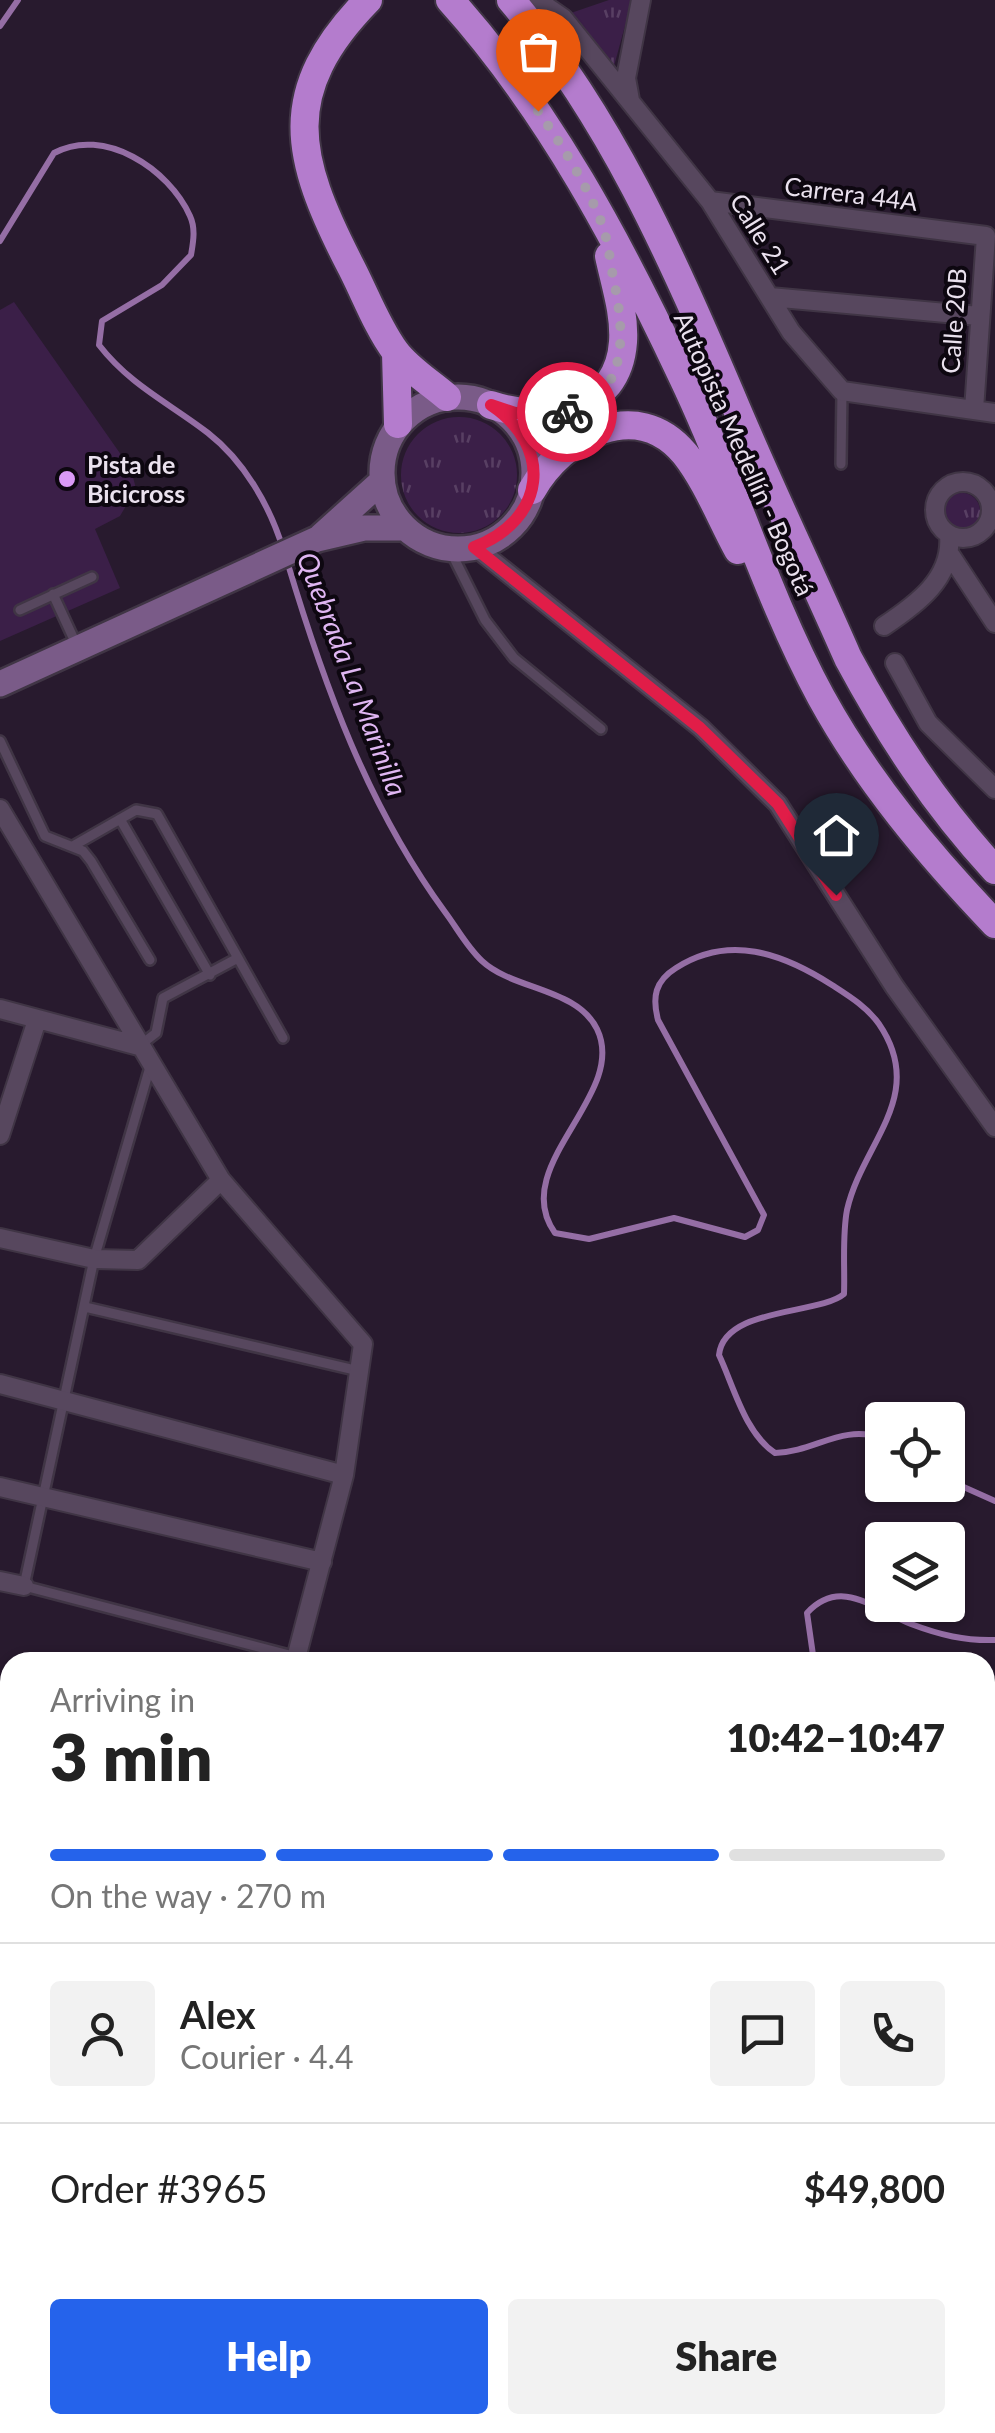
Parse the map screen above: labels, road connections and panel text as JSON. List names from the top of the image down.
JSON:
{
  "streets": {
    "highway": ["Autopista Medellín - Bogotá"],
    "street": ["Carrera 44A", "Calle 21", "Calle 20B"]
  },
  "crossings": [
    ["Carrera 44A", "Calle 21"],
    ["Carrera 44A", "Calle 20B"]
  ],
  "water": ["Quebrada La Marinilla"],
  "places": ["Pista de Bicicross"],
  "page": {
    "heading": ["3 min", "Arriving in", "10:42–10:47"],
    "panel": [
      "Alex",
      "Courier · 4.4",
      "Order #3965",
      "$49,800"
    ],
    "bar": "On the way · 270 m",
    "buttons": ["Help", "Share"]
  }
}
